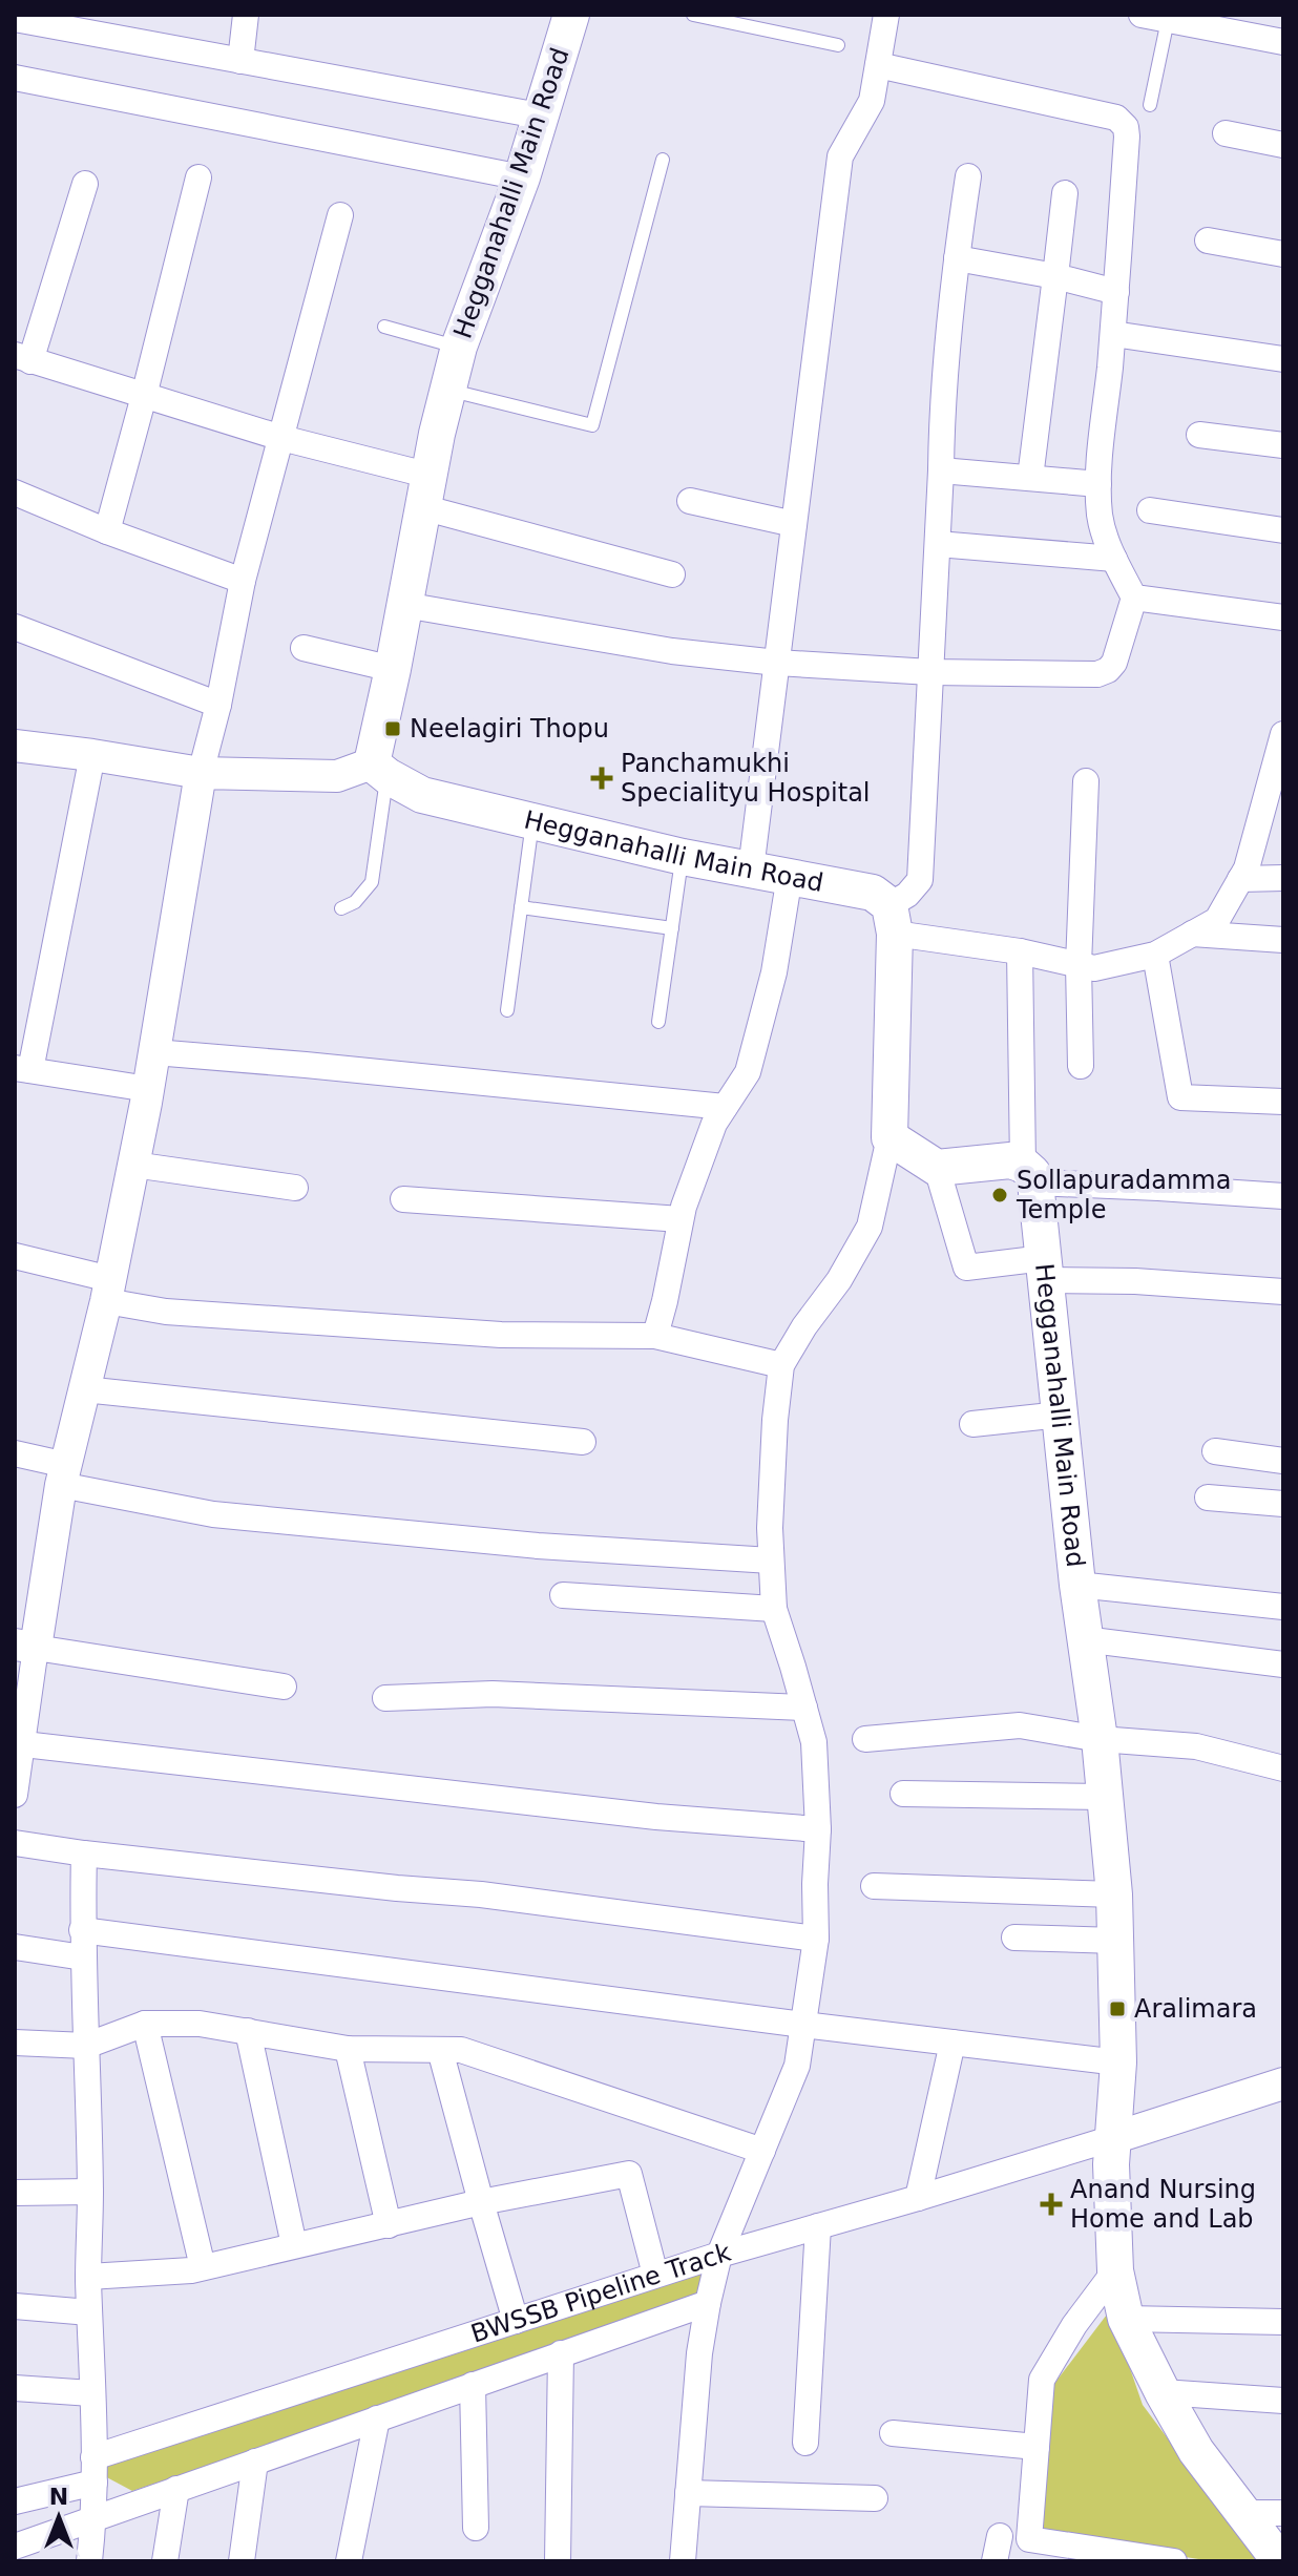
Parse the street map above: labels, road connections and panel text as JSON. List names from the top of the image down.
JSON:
{
  "streets": {
    "main road": ["Hegganahalli Main Road"],
    "street": ["BWSSB Pipeline Track"]
  },
  "crossings": [
    ["Hegganahalli Main Road", "BWSSB Pipeline Track"]
  ],
  "places": {
    "transit": ["Neelagiri Thopu", "Aralimara"],
    "health": ["Panchamukhi Specialityu Hospital", "Anand Nursing Home and Lab"],
    "other": ["Sollapuradamma Temple"]
  },
  "north": "top"
}
